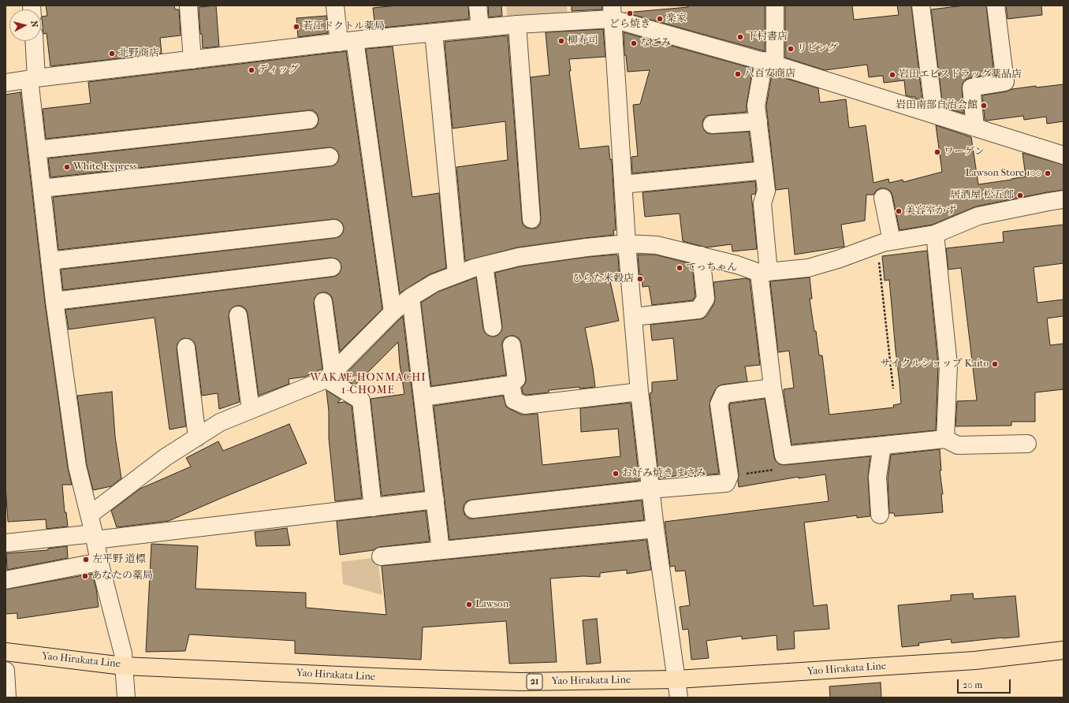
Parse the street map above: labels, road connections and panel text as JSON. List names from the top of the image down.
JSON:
{
  "streets": {
    "main road": ["Yao Hirakata Line", "21"]
  },
  "districts": ["WAKAE-HONMACHI 1-CHOME"],
  "places": [
    "どら焼き",
    "楽家",
    "若江ドクトル薬局",
    "下村書店",
    "柳寿司",
    "なごみ",
    "リビング",
    "北野商店",
    "ディッグ",
    "八百安商店",
    "岩田エビスドラッグ薬品店",
    "岩田南部自治会館",
    "ワーゲン",
    "White Express",
    "Lawson Store 100",
    "居酒屋 松五郎",
    "美容室かず",
    "てっちゃん",
    "ひらた米穀店",
    "サイクルショップ Kaito",
    "お好み焼き まさみ",
    "左平野 道標",
    "あなたの薬局",
    "Lawson"
  ],
  "scale_bar": "20 m",
  "north": "right"
}
